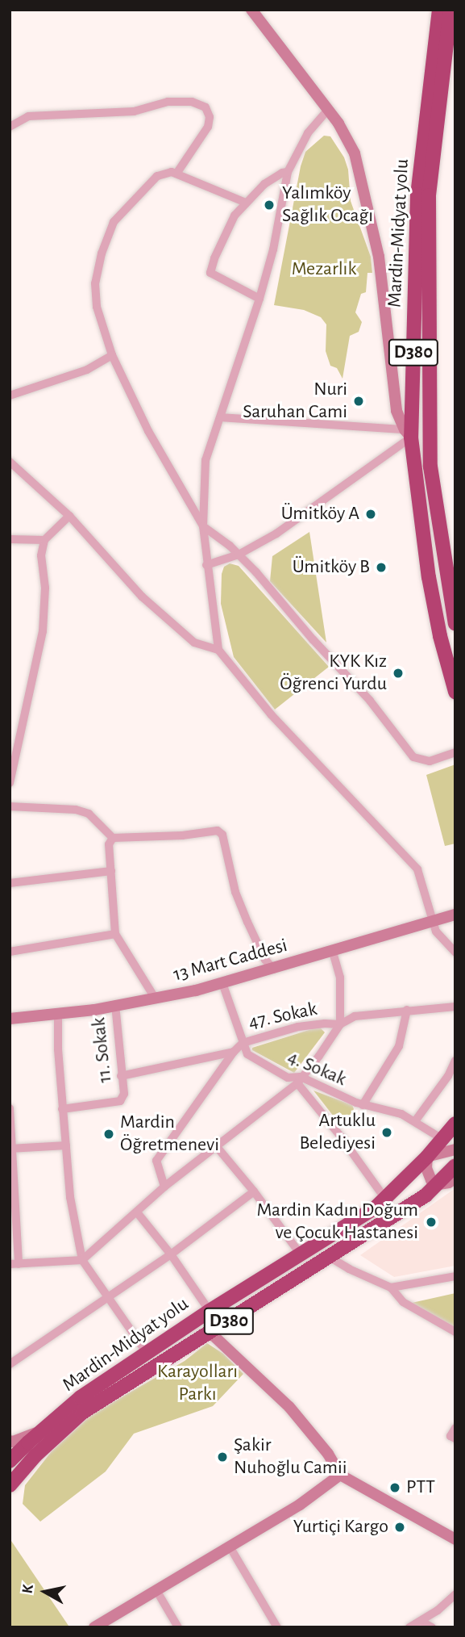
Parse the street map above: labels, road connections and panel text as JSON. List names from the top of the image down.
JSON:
{
  "streets": {
    "highway": ["Mardin-Midyat yolu", "D380"],
    "street": [
      "13 Mart Caddesi",
      "47. Sokak",
      "11. Sokak",
      "4. Sokak"
    ]
  },
  "crossings": [
    ["Mardin-Midyat yolu", "4. Sokak"],
    ["13 Mart Caddesi", "11. Sokak"],
    ["13 Mart Caddesi", "4. Sokak"],
    ["47. Sokak", "11. Sokak"],
    ["47. Sokak", "4. Sokak"]
  ],
  "parks": ["Mezarlık", "Karayolları Parkı"],
  "places": [
    "Yalımköy Sağlık Ocağı",
    "Nuri Saruhan Cami",
    "Ümitköy A",
    "Ümitköy B",
    "KYK Kız Öğrenci Yurdu",
    "Artuklu Belediyesi",
    "Mardin Öğretmenevi",
    "Mardin Kadın Doğum ve Çocuk Hastanesi",
    "Şakir Nuhoğlu Camii",
    "PTT",
    "Yurtiçi Kargo"
  ],
  "north": "left"
}
